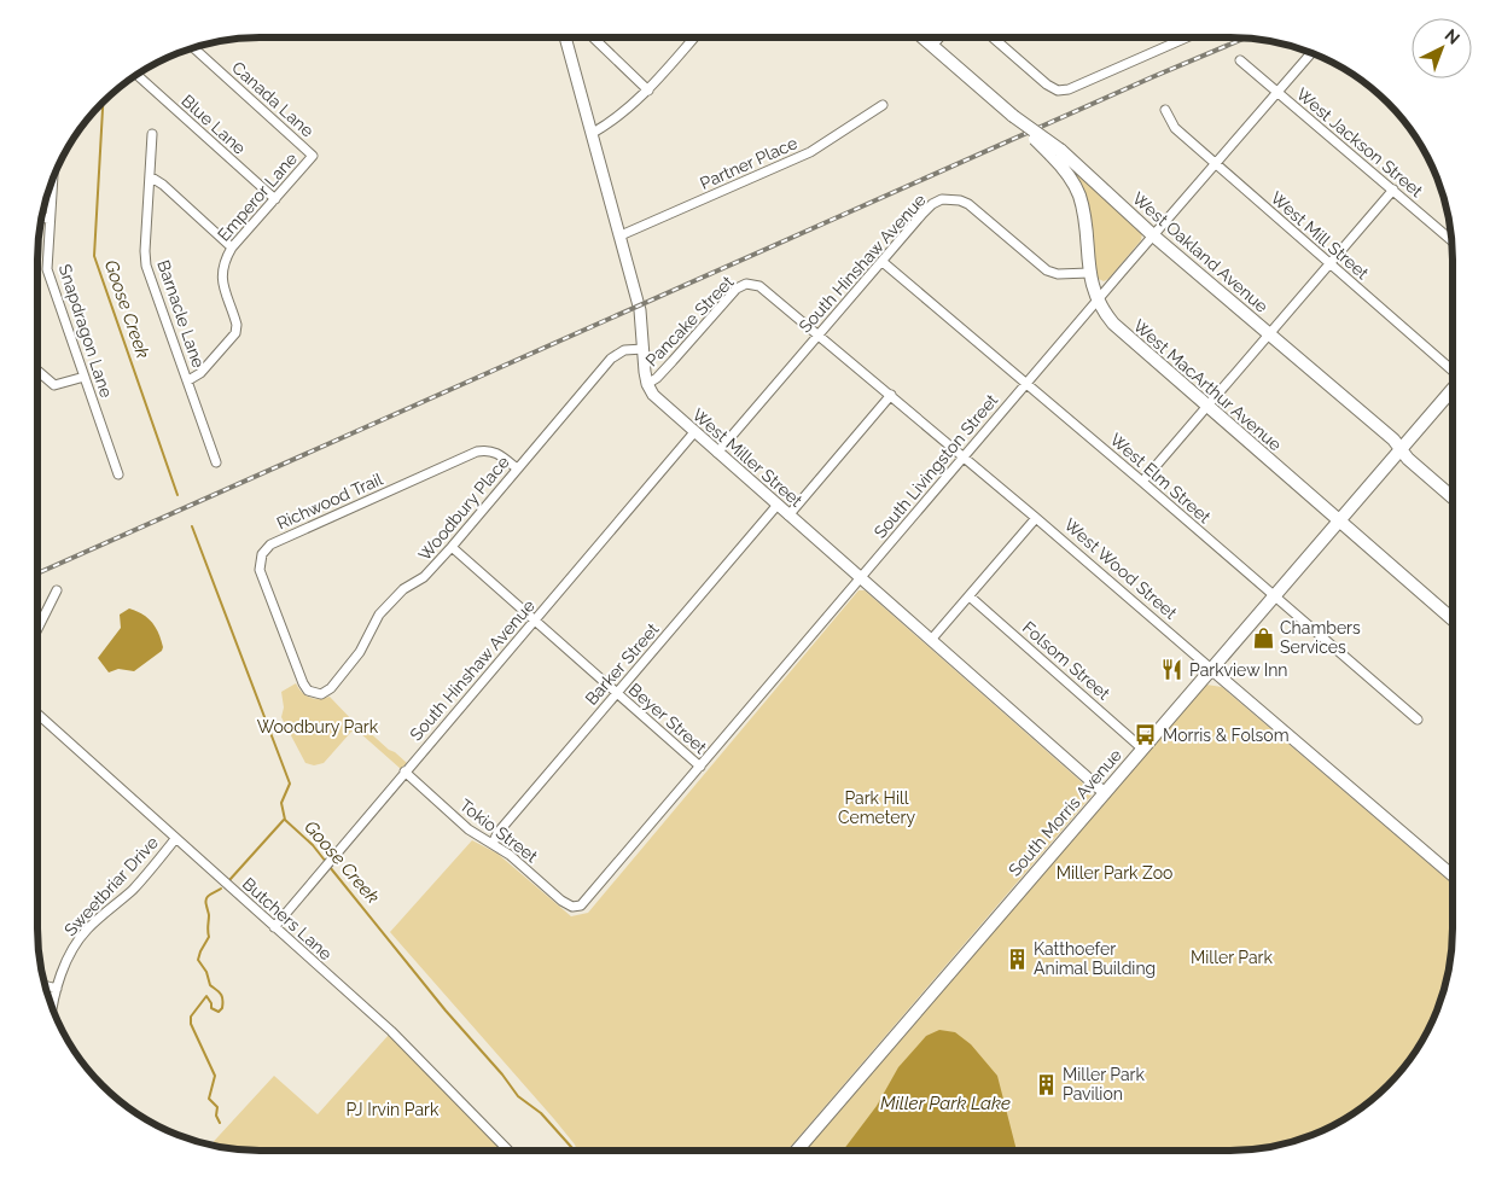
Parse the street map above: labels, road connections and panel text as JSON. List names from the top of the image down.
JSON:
{
  "streets": {
    "main road": ["West Oakland Avenue", "West MacArthur Avenue", "South Morris Avenue"],
    "street": [
      "Canada Lane",
      "Blue Lane",
      "West Jackson Street",
      "Partner Place",
      "Emperor Lane",
      "West Mill Street",
      "South Hinshaw Avenue",
      "Barnacle Lane",
      "Pancake Street",
      "Snapdragon Lane",
      "West Miller Street",
      "South Livingston Street",
      "West Elm Street",
      "Richwood Trail",
      "Woodbury Place",
      "West Wood Street",
      "Folsom Street",
      "Barker Street",
      "Beyer Street",
      "Tokio Street",
      "Sweetbriar Drive",
      "Butchers Lane"
    ]
  },
  "crossings": [
    ["Canada Lane", "Emperor Lane"],
    ["Blue Lane", "Emperor Lane"],
    ["West Jackson Street", "South Livingston Street"],
    ["Emperor Lane", "Barnacle Lane"],
    ["West Mill Street", "South Livingston Street"],
    ["West Oakland Avenue", "West MacArthur Avenue"],
    ["West Oakland Avenue", "South Livingston Street"],
    ["West Oakland Avenue", "South Morris Avenue"],
    ["South Hinshaw Avenue", "West MacArthur Avenue"],
    ["South Hinshaw Avenue", "West Miller Street"],
    ["South Hinshaw Avenue", "West Elm Street"],
    ["South Hinshaw Avenue", "West Wood Street"],
    ["South Hinshaw Avenue", "Beyer Street"],
    ["South Hinshaw Avenue", "Tokio Street"],
    ["South Hinshaw Avenue", "Butchers Lane"],
    ["Pancake Street", "West Miller Street"],
    ["Pancake Street", "West Wood Street"],
    ["West MacArthur Avenue", "South Livingston Street"],
    ["West MacArthur Avenue", "South Morris Avenue"],
    ["West Miller Street", "South Livingston Street"],
    ["West Miller Street", "Barker Street"],
    ["West Miller Street", "South Morris Avenue"],
    ["South Livingston Street", "West Elm Street"],
    ["South Livingston Street", "West Wood Street"],
    ["South Livingston Street", "Beyer Street"],
    ["South Livingston Street", "Tokio Street"],
    ["West Elm Street", "South Morris Avenue"],
    ["Richwood Trail", "Woodbury Place"],
    ["Woodbury Place", "Beyer Street"],
    ["West Wood Street", "South Morris Avenue"],
    ["Folsom Street", "South Morris Avenue"],
    ["Barker Street", "Beyer Street"],
    ["Barker Street", "Tokio Street"],
    ["Sweetbriar Drive", "Butchers Lane"]
  ],
  "water": ["Goose Creek", "Miller Park Lake"],
  "parks": [
    "Woodbury Park",
    "Park Hill Cemetery",
    "Miller Park Zoo",
    "Miller Park",
    "PJ Irvin Park"
  ],
  "places": {
    "shop": ["Chambers Services"],
    "restaurant": ["Parkview Inn"],
    "bus stop": ["Morris & Folsom"],
    "building": ["Katthoefer Animal Building", "Miller Park Pavilion"]
  },
  "north": "top right"
}
